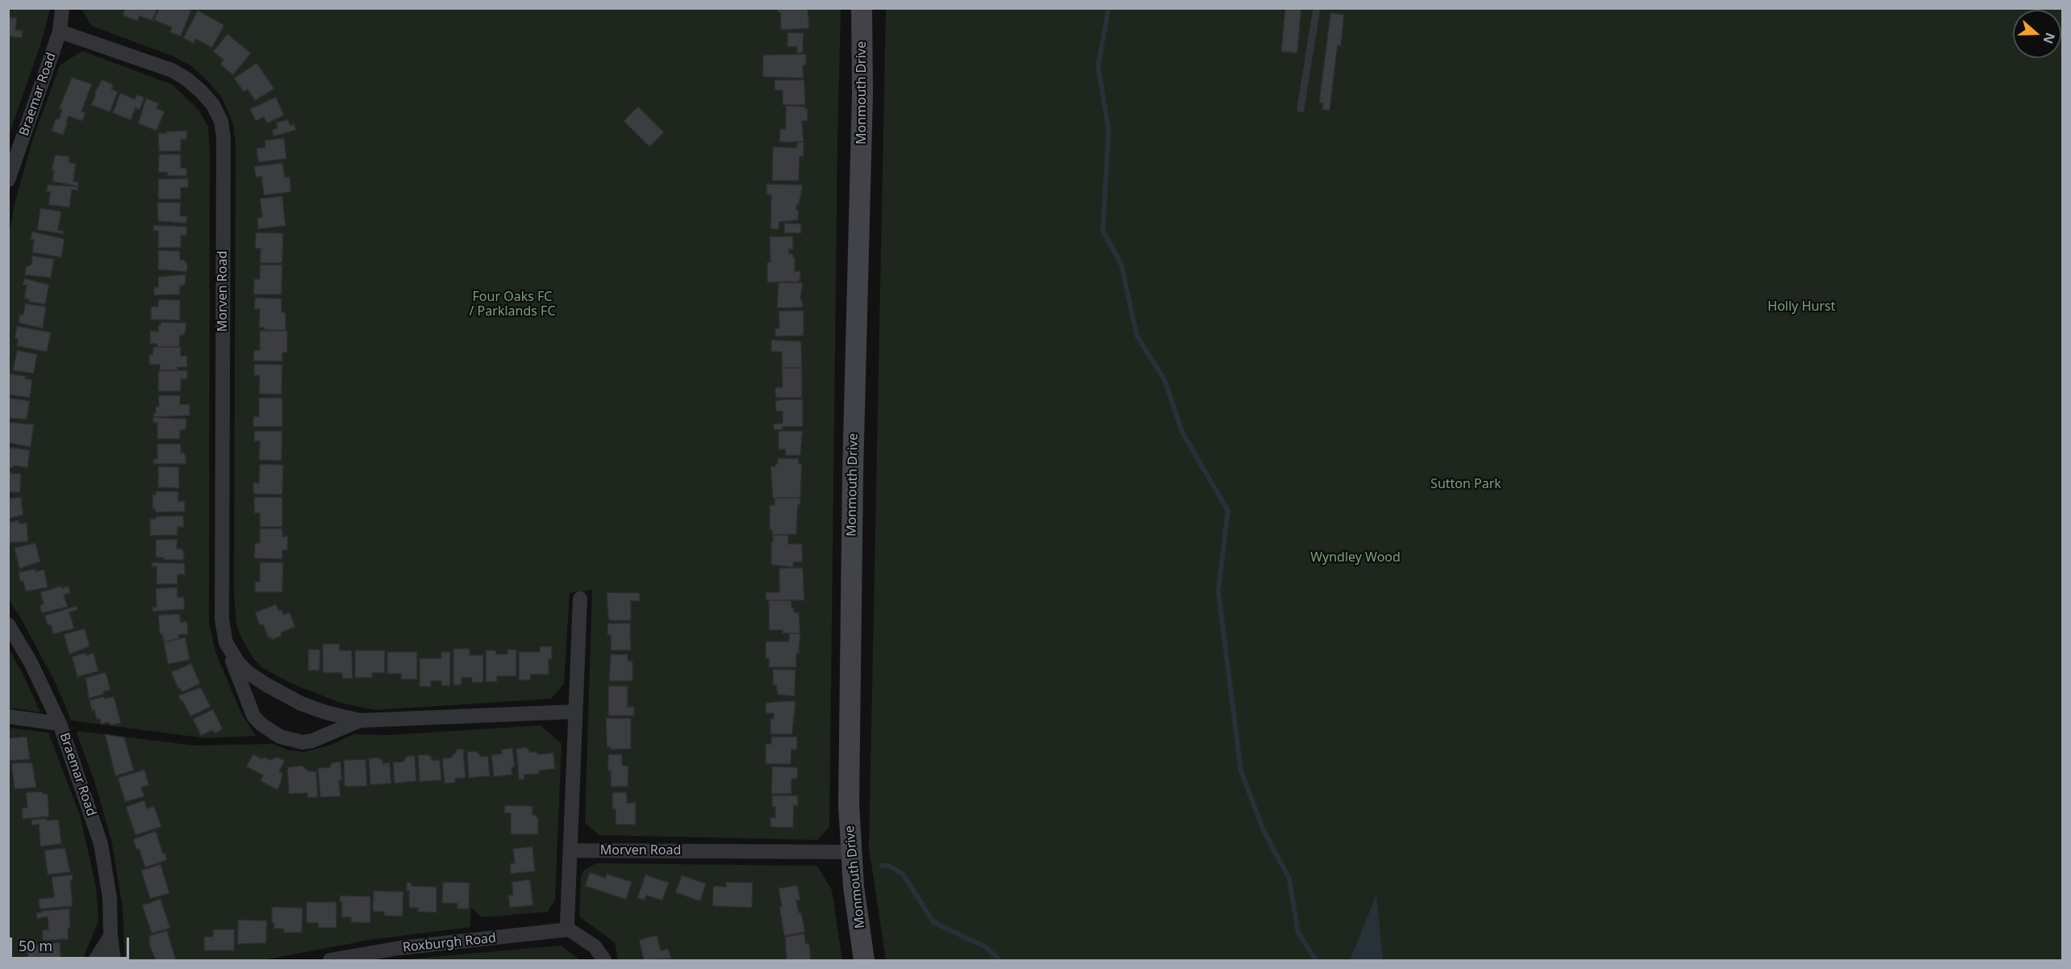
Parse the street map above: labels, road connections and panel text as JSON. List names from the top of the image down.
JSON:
{
  "streets": {
    "street": [
      "Monmouth Drive",
      "Braemar Road",
      "Morven Road",
      "Roxburgh Road"
    ]
  },
  "crossings": [
    ["Monmouth Drive", "Morven Road"],
    ["Braemar Road", "Morven Road"]
  ],
  "parks": [
    "Four Oaks FC / Parklands FC",
    "Holly Hurst",
    "Sutton Park",
    "Wyndley Wood"
  ],
  "scale_bar": "50 m",
  "north": "right"
}
